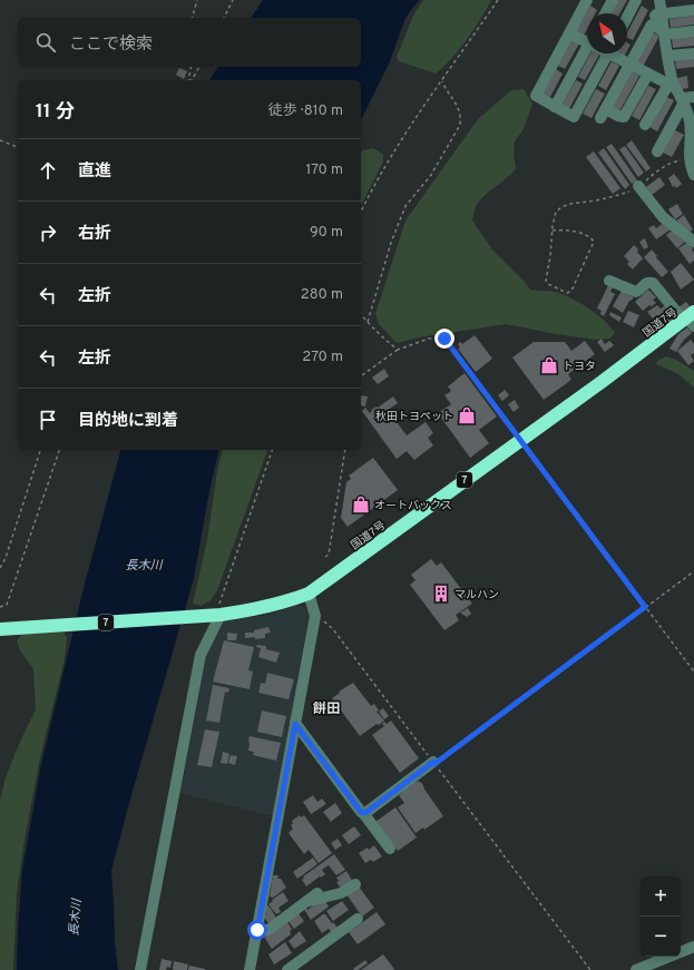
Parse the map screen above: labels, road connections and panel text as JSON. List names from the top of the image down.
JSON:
{
  "streets": {
    "highway": ["国道7号", "7"]
  },
  "districts": ["餅田"],
  "water": ["長木川"],
  "places": {
    "shop": ["トヨタ", "秋田トヨペット", "オートバックス"],
    "building": ["マルハン"]
  },
  "north": "top left",
  "page": {
    "search": "ここで検索",
    "heading": ["11 分", "徒歩 · 810 m"],
    "list": [
      ["直進", "170 m"],
      ["右折", "90 m"],
      ["左折", "280 m"],
      ["左折", "270 m"],
      "目的地に到着"
    ],
    "map_buttons": ["+", "−"]
  }
}
